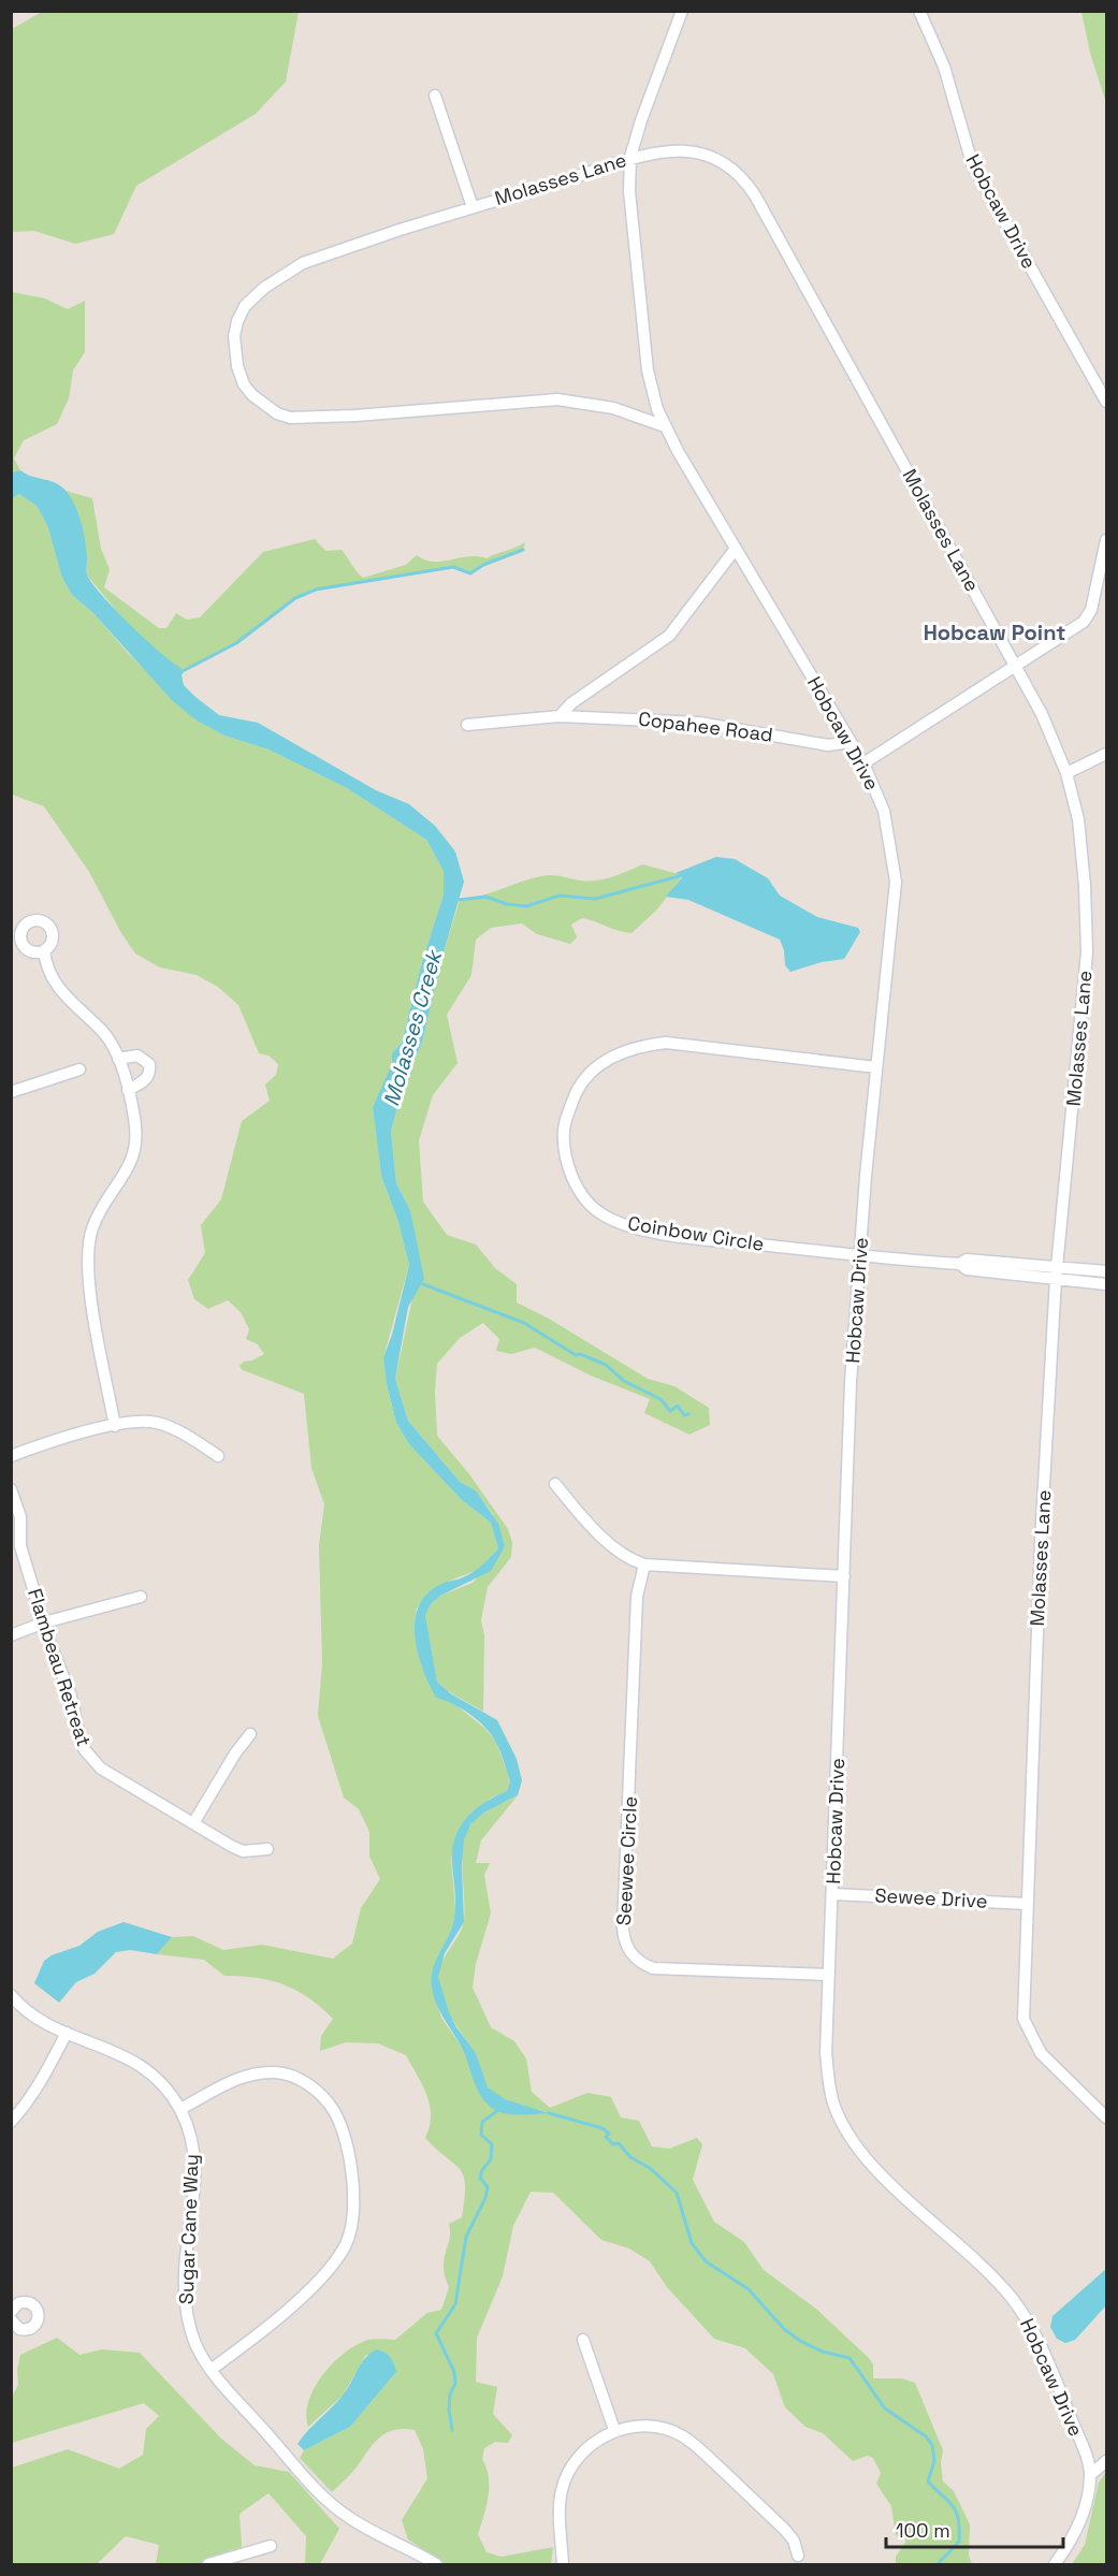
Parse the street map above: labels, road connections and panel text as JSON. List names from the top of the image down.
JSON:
{
  "streets": {
    "street": [
      "Molasses Lane",
      "Hobcaw Drive",
      "Copahee Road",
      "Coinbow Circle",
      "Flambeau Retreat",
      "Seewee Circle",
      "Sewee Drive",
      "Sugar Cane Way"
    ]
  },
  "crossings": [
    ["Molasses Lane", "Hobcaw Drive"],
    ["Molasses Lane", "Coinbow Circle"],
    ["Molasses Lane", "Sewee Drive"],
    ["Hobcaw Drive", "Copahee Road"],
    ["Hobcaw Drive", "Coinbow Circle"],
    ["Hobcaw Drive", "Seewee Circle"],
    ["Hobcaw Drive", "Sewee Drive"]
  ],
  "districts": ["Hobcaw Point"],
  "water": ["Molasses Creek"],
  "scale_bar": "100 m"
}
